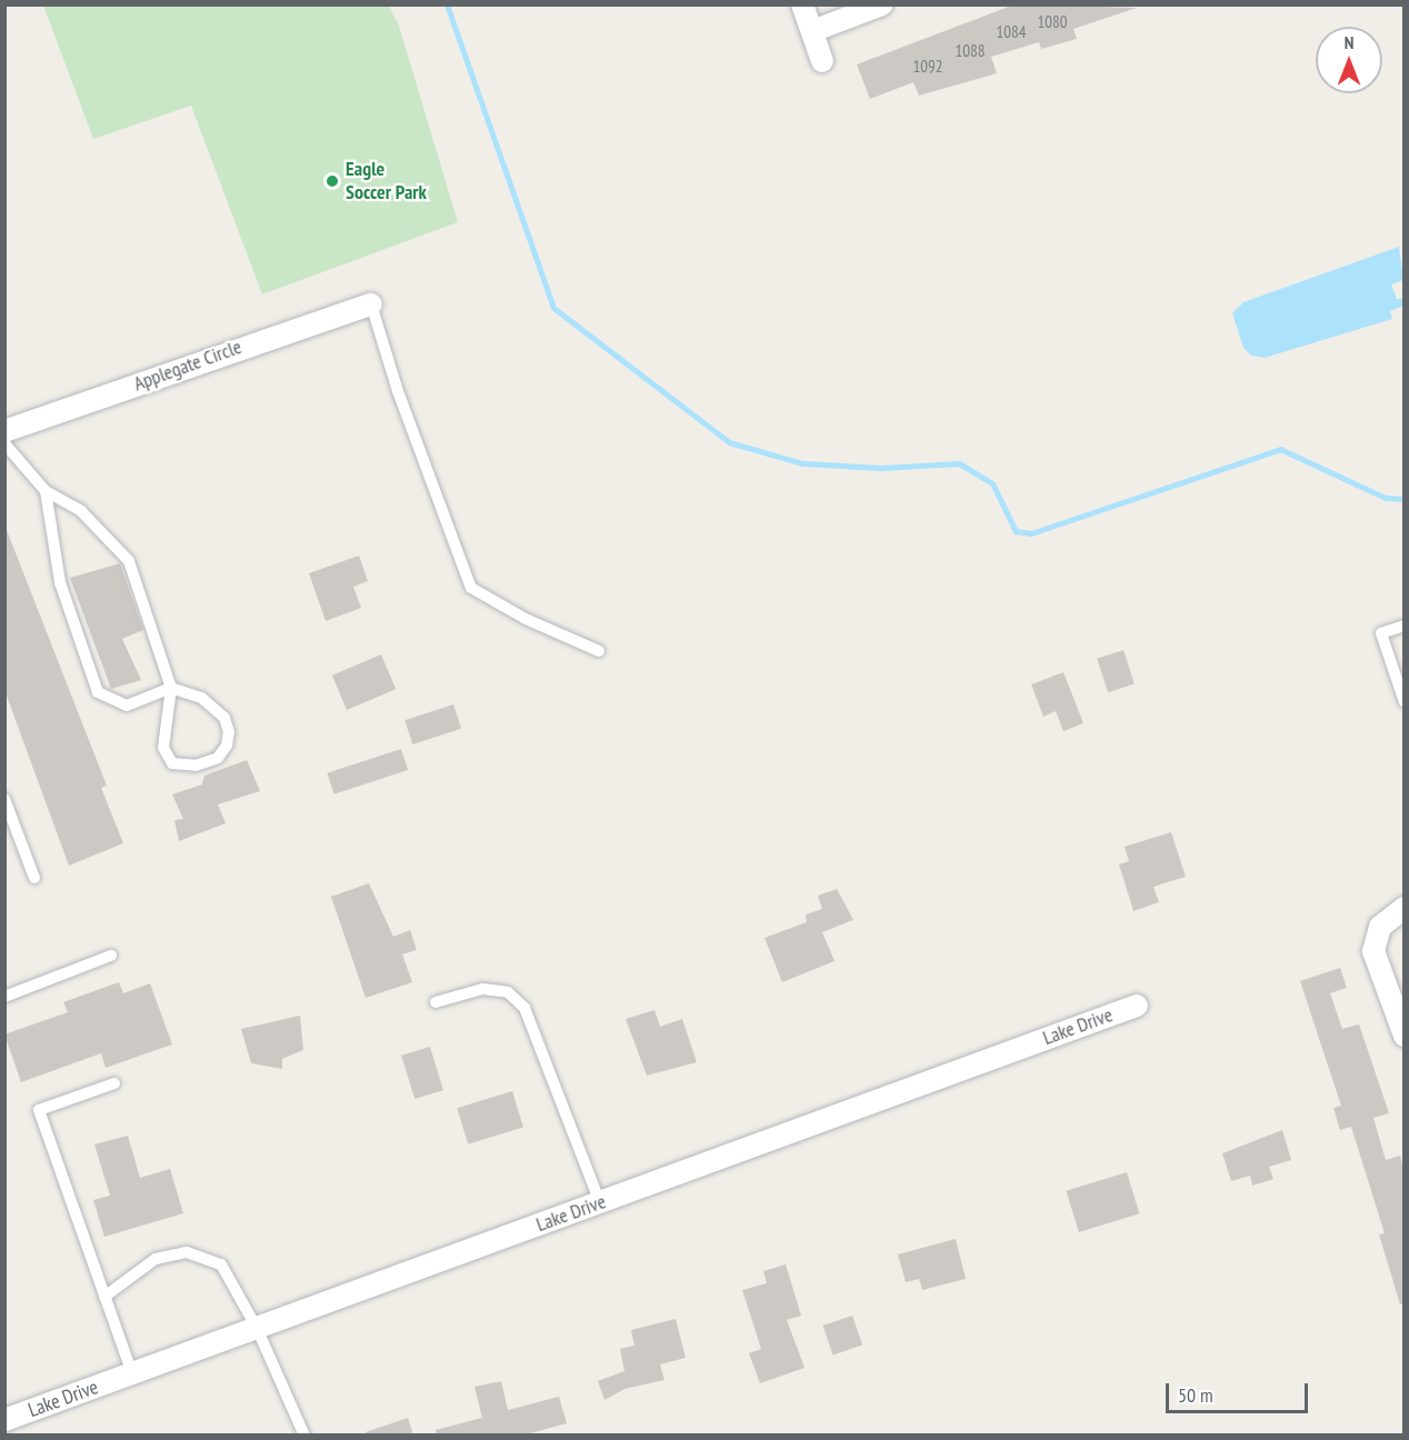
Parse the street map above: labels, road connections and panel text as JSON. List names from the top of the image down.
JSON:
{
  "streets": {
    "street": ["Applegate Circle", "Lake Drive"]
  },
  "places": ["Eagle Soccer Park"],
  "house_numbers": [
    "1080",
    "1084",
    "1088",
    "1092"
  ],
  "scale_bar": "50 m",
  "north": "top"
}
